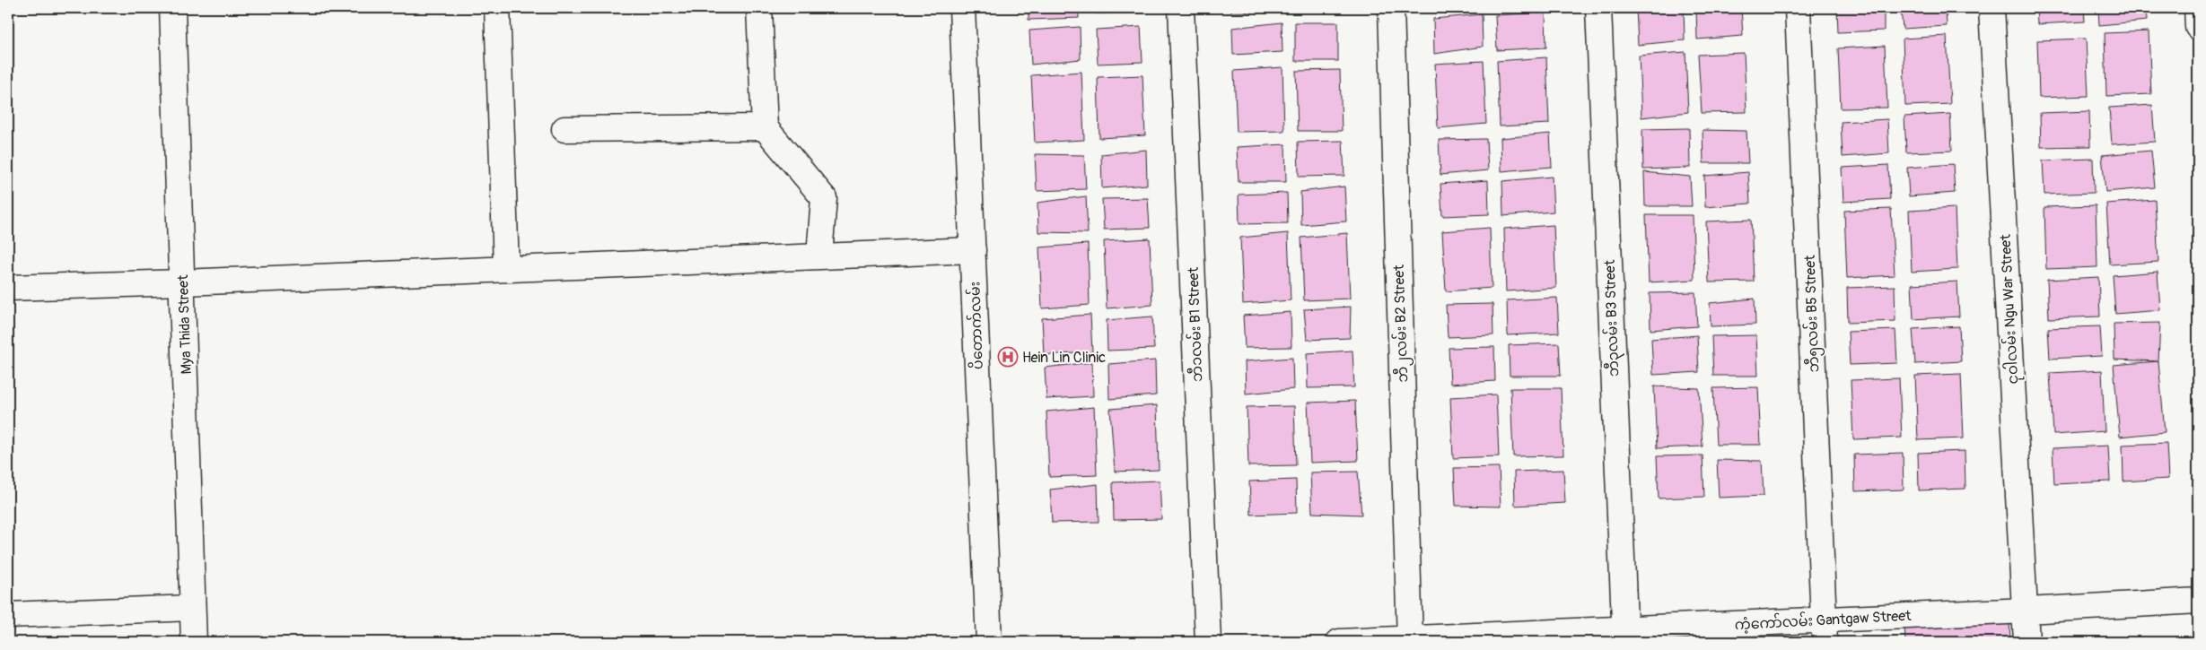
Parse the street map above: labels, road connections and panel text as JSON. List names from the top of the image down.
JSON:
{
  "streets": {
    "street": [
      "ငုဝါလမ်း Ngu War Street",
      "ဘီ၅လမ်း B5 Street",
      "ဘီ၃လမ်း B3 Street",
      "ဘီ၂လမ်း B2 Street",
      "Mya Thida Street",
      "ဘီ၁လမ်း B1 Street",
      "ပိတောက်လမ်း",
      "ကံ့ကော်လမ်း Gantgaw Street"
    ]
  },
  "crossings": [
    ["ငုဝါလမ်း Ngu War Street", "ကံ့ကော်လမ်း Gantgaw Street"],
    ["ဘီ၅လမ်း B5 Street", "ကံ့ကော်လမ်း Gantgaw Street"],
    ["ဘီ၃လမ်း B3 Street", "ကံ့ကော်လမ်း Gantgaw Street"],
    ["ဘီ၂လမ်း B2 Street", "ကံ့ကော်လမ်း Gantgaw Street"]
  ],
  "places": {
    "hospital": ["Hein Lin Clinic"]
  }
}
